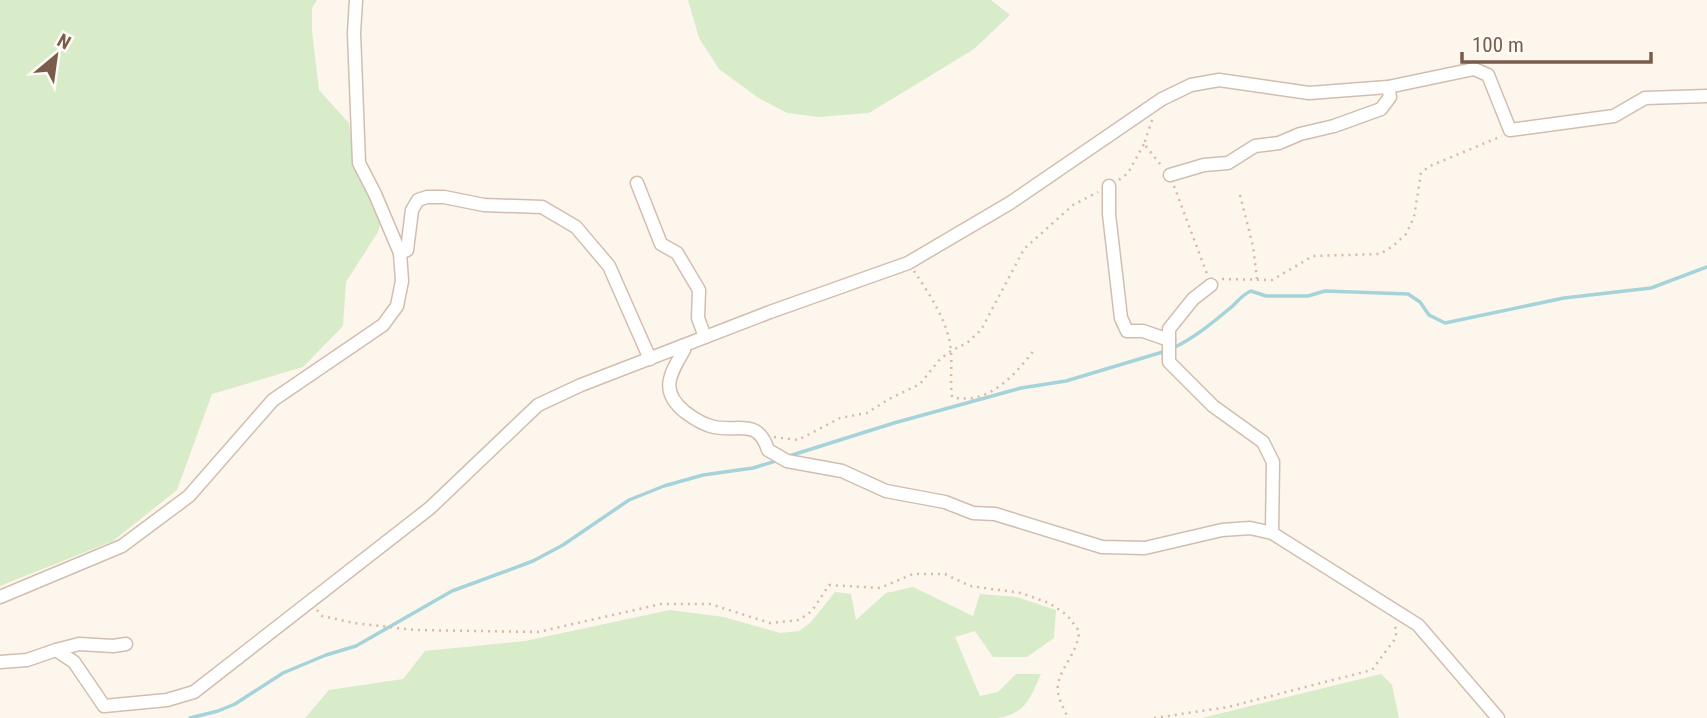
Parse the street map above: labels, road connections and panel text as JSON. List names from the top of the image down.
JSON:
{
  "scale_bar": "100 m",
  "north": "top right"
}
